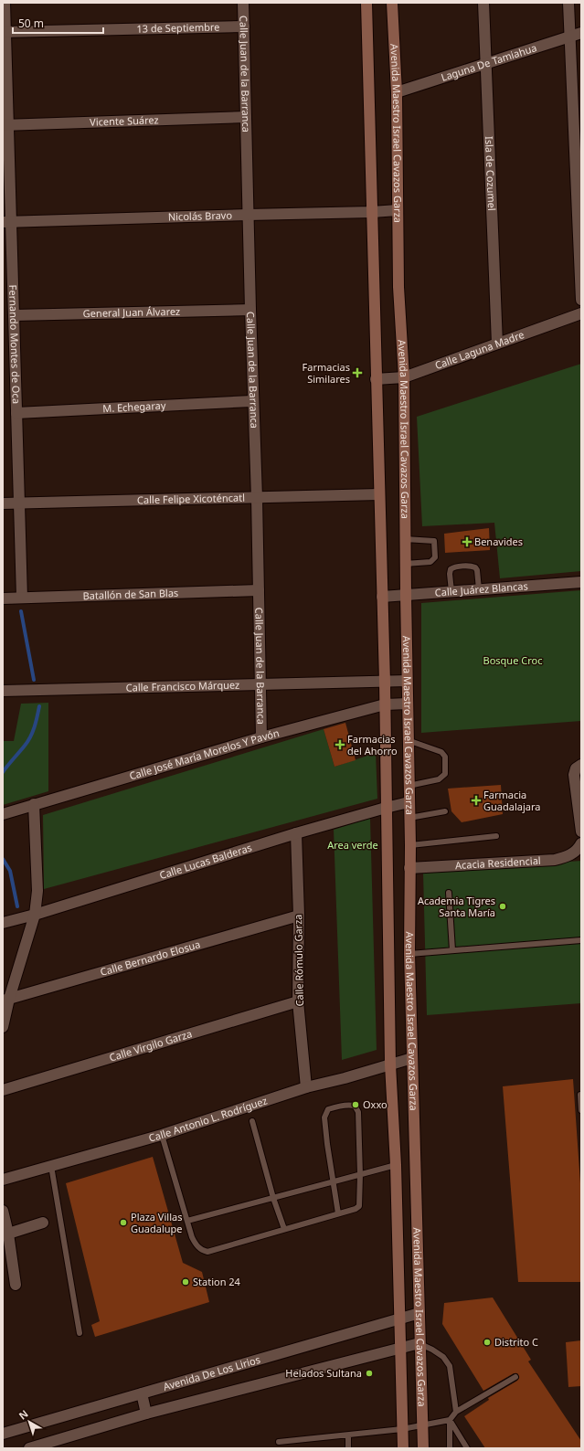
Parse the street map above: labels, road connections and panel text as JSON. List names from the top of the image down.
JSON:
{
  "streets": {
    "main road": ["Avenida Maestro Israel Cavazos Garza"],
    "street": [
      "13 de Septiembre",
      "Laguna De Tamiahua",
      "Calle Juan de la Barranca",
      "Vicente Suárez",
      "Isla de Cozumel",
      "Nicolás Bravo",
      "General Juan Álvarez",
      "Fernando Montes de Oca",
      "Calle Laguna Madre",
      "M. Echegaray",
      "Calle Felipe Xicoténcatl",
      "Calle Juárez Blancas",
      "Batallón de San Blas",
      "Calle Francisco Márquez",
      "Calle José María Morelos Y Pavón",
      "Calle Lucas Balderas",
      "Acacia Residencial",
      "Calle Bernardo Elosua",
      "Calle Rómulo Garza",
      "Calle Virgilo Garza",
      "Calle Antonio L. Rodríguez",
      "Avenida De Los Lirios"
    ]
  },
  "crossings": [
    ["13 de Septiembre", "Calle Juan de la Barranca"],
    ["13 de Septiembre", "Fernando Montes de Oca"],
    ["Laguna De Tamiahua", "Avenida Maestro Israel Cavazos Garza"],
    ["Laguna De Tamiahua", "Isla de Cozumel"],
    ["Calle Juan de la Barranca", "Vicente Suárez"],
    ["Calle Juan de la Barranca", "Nicolás Bravo"],
    ["Calle Juan de la Barranca", "General Juan Álvarez"],
    ["Calle Juan de la Barranca", "M. Echegaray"],
    ["Calle Juan de la Barranca", "Calle Felipe Xicoténcatl"],
    ["Calle Juan de la Barranca", "Batallón de San Blas"],
    ["Calle Juan de la Barranca", "Calle Francisco Márquez"],
    ["Calle Juan de la Barranca", "Calle José María Morelos Y Pavón"],
    ["Vicente Suárez", "Fernando Montes de Oca"],
    ["Avenida Maestro Israel Cavazos Garza", "Nicolás Bravo"],
    ["Avenida Maestro Israel Cavazos Garza", "Calle Laguna Madre"],
    ["Avenida Maestro Israel Cavazos Garza", "Calle Felipe Xicoténcatl"],
    ["Avenida Maestro Israel Cavazos Garza", "Calle Juárez Blancas"],
    ["Avenida Maestro Israel Cavazos Garza", "Calle Francisco Márquez"],
    ["Avenida Maestro Israel Cavazos Garza", "Calle José María Morelos Y Pavón"],
    ["Avenida Maestro Israel Cavazos Garza", "Calle Lucas Balderas"],
    ["Avenida Maestro Israel Cavazos Garza", "Acacia Residencial"],
    ["Avenida Maestro Israel Cavazos Garza", "Calle Antonio L. Rodríguez"],
    ["Avenida Maestro Israel Cavazos Garza", "Avenida De Los Lirios"],
    ["Isla de Cozumel", "Calle Laguna Madre"],
    ["Nicolás Bravo", "Fernando Montes de Oca"],
    ["General Juan Álvarez", "Fernando Montes de Oca"],
    ["Fernando Montes de Oca", "M. Echegaray"],
    ["Fernando Montes de Oca", "Calle Felipe Xicoténcatl"],
    ["Fernando Montes de Oca", "Batallón de San Blas"],
    ["Calle Lucas Balderas", "Calle Rómulo Garza"],
    ["Calle Bernardo Elosua", "Calle Rómulo Garza"],
    ["Calle Rómulo Garza", "Calle Virgilo Garza"],
    ["Calle Rómulo Garza", "Calle Antonio L. Rodríguez"]
  ],
  "parks": ["Bosque Croc", "Area verde"],
  "places": {
    "health": [
      "Farmacias Similares",
      "Benavides",
      "Farmacias del Ahorro",
      "Farmacia Guadalajara"
    ],
    "other": [
      "Academia Tigres Santa María",
      "Oxxo",
      "Plaza Villas Guadalupe",
      "Station 24",
      "Distrito C",
      "Helados Sultana"
    ]
  },
  "scale_bar": "50 m",
  "north": "top left"
}
